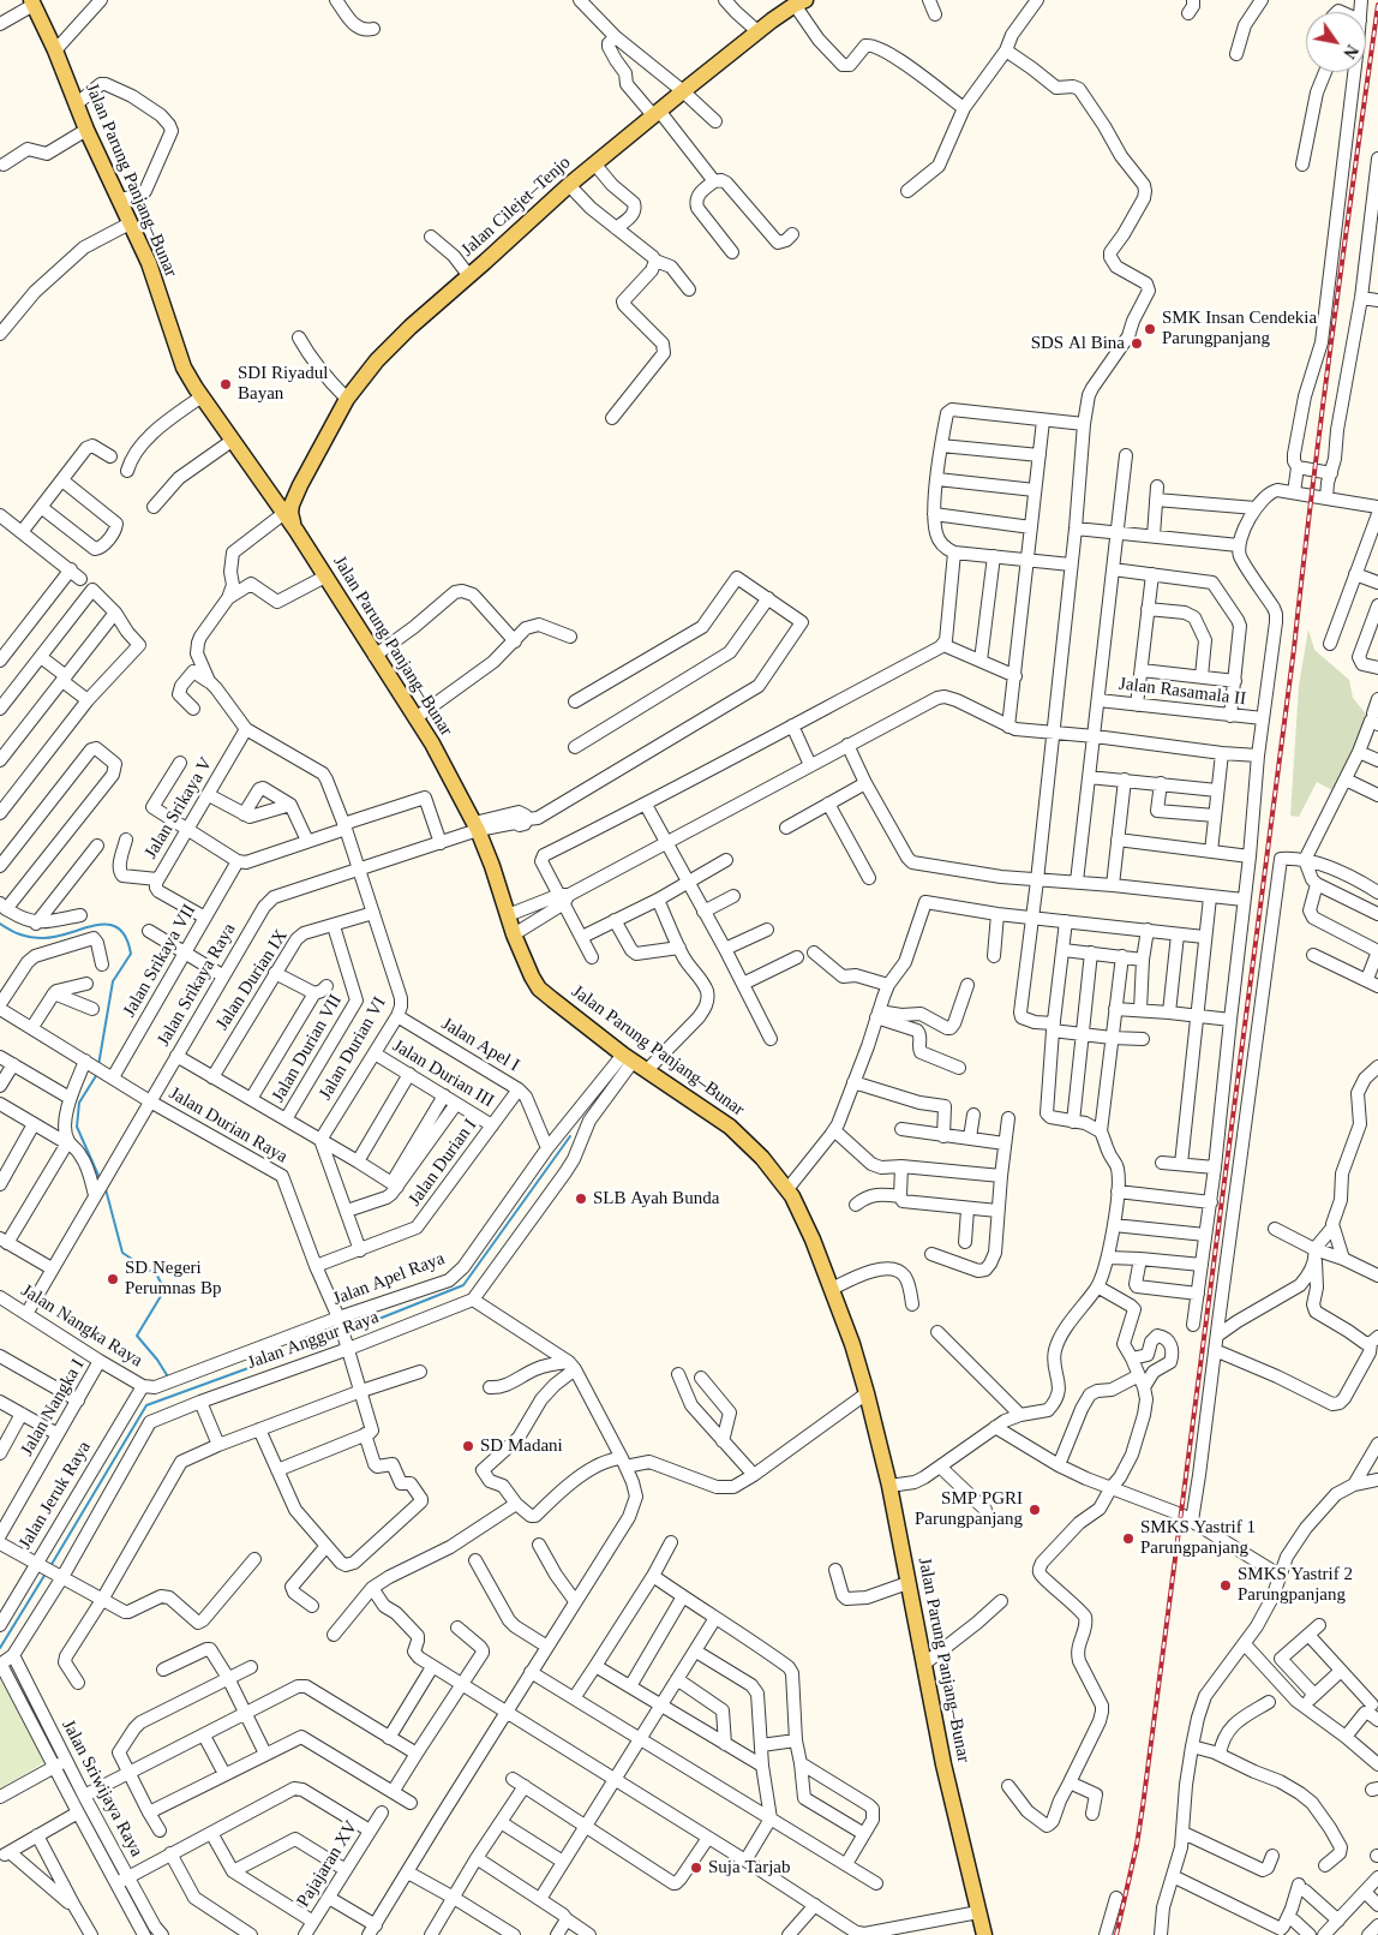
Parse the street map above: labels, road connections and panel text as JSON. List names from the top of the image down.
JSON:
{
  "streets": {
    "main road": ["Jalan Parung Panjang–Bunar", "Jalan Cilejet–Tenjo"],
    "street": [
      "Jalan Rasamala II",
      "Jalan Srikaya V",
      "Jalan Srikaya VII",
      "Jalan Durian IX",
      "Jalan Srikaya Raya",
      "Jalan Apel I",
      "Jalan Durian VII",
      "Jalan Durian VI",
      "Jalan Durian III",
      "Jalan Durian Raya",
      "Jalan Durian I",
      "Jalan Apel Raya",
      "Jalan Nangka Raya",
      "Jalan Anggur Raya",
      "Jalan Nangka I",
      "Jalan Jeruk Raya",
      "Jalan Sriwijaya Raya",
      "Pajajaran XV"
    ]
  },
  "crossings": [
    ["Jalan Parung Panjang–Bunar", "Jalan Cilejet–Tenjo"],
    ["Jalan Parung Panjang–Bunar", "Jalan Srikaya Raya"],
    ["Jalan Parung Panjang–Bunar", "Jalan Apel Raya"],
    ["Jalan Srikaya V", "Jalan Srikaya VII"],
    ["Jalan Srikaya V", "Jalan Durian VI"],
    ["Jalan Srikaya VII", "Jalan Durian Raya"],
    ["Jalan Durian IX", "Jalan Durian VII"],
    ["Jalan Durian IX", "Jalan Durian VI"],
    ["Jalan Srikaya Raya", "Jalan Durian VI"],
    ["Jalan Srikaya Raya", "Jalan Durian Raya"],
    ["Jalan Apel I", "Jalan Durian VI"],
    ["Jalan Apel I", "Jalan Durian I"],
    ["Jalan Apel I", "Jalan Apel Raya"],
    ["Jalan Durian VI", "Jalan Durian III"],
    ["Jalan Durian III", "Jalan Durian I"],
    ["Jalan Durian Raya", "Jalan Durian I"],
    ["Jalan Durian Raya", "Jalan Apel Raya"],
    ["Jalan Durian Raya", "Jalan Anggur Raya"],
    ["Jalan Apel Raya", "Jalan Nangka Raya"],
    ["Jalan Apel Raya", "Jalan Anggur Raya"],
    ["Jalan Apel Raya", "Jalan Jeruk Raya"],
    ["Jalan Nangka Raya", "Jalan Nangka I"],
    ["Jalan Nangka Raya", "Jalan Jeruk Raya"],
    ["Jalan Anggur Raya", "Jalan Sriwijaya Raya"]
  ],
  "places": [
    "SMK Insan Cendekia Parungpanjang",
    "SDS Al Bina",
    "SDI Riyadul Bayan",
    "SLB Ayah Bunda",
    "SD Negeri Perumnas Bp",
    "SD Madani",
    "SMP PGRI Parungpanjang",
    "SMKS Yastrif 1 Parungpanjang",
    "SMKS Yastrif 2 Parungpanjang",
    "Suja Tarjab"
  ],
  "north": "bottom right"
}
